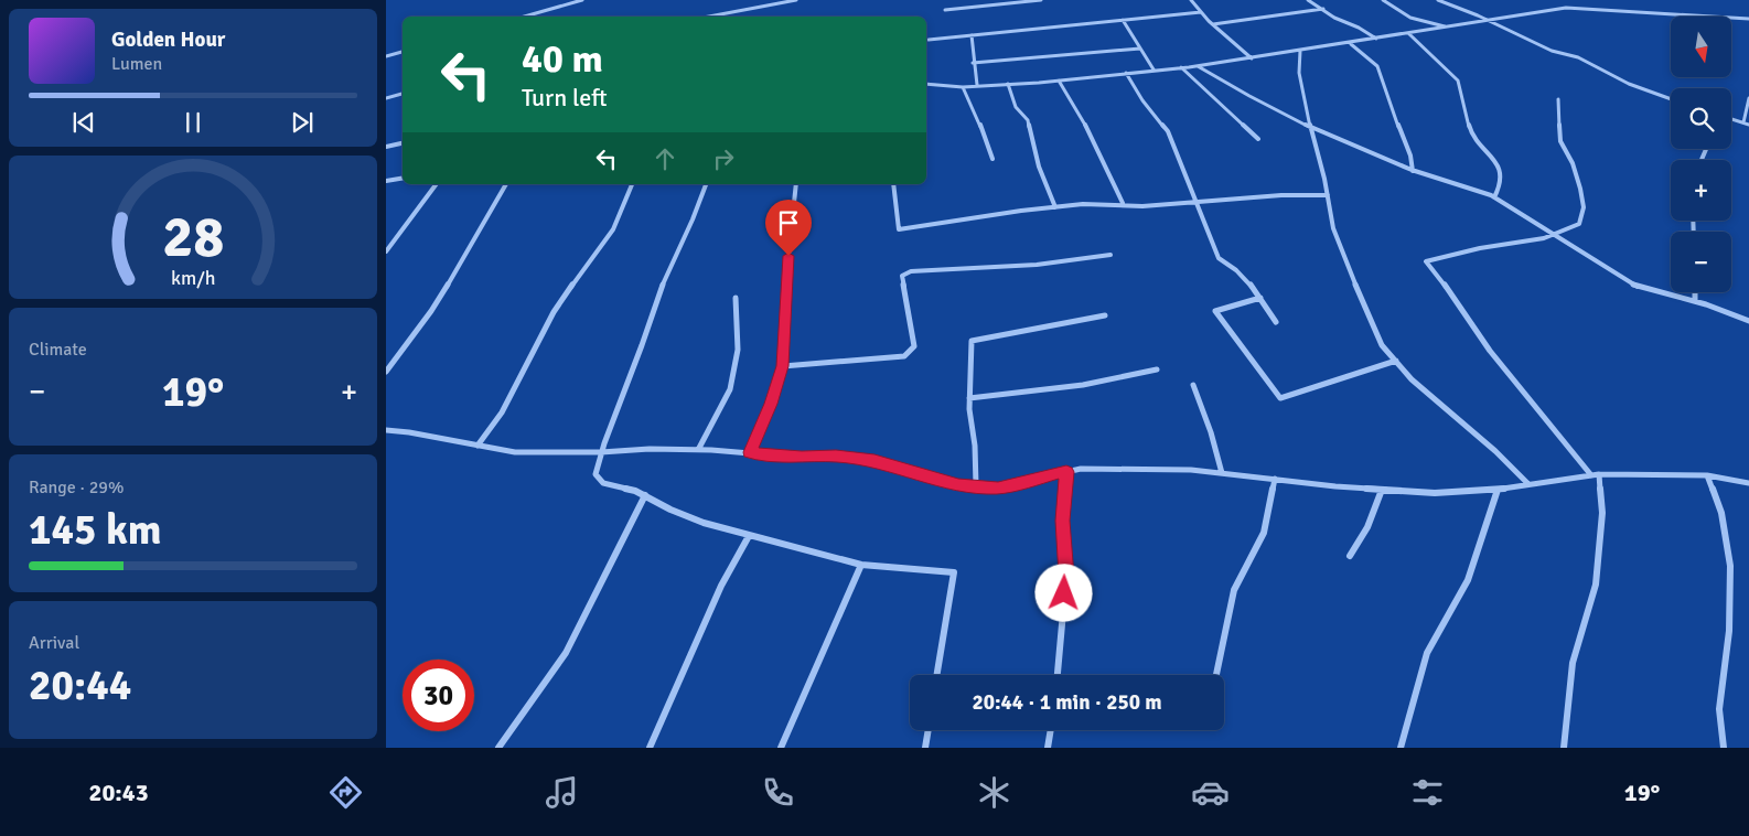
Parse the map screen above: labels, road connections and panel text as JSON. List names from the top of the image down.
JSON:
{
  "north": "bottom",
  "page": {
    "map_buttons": ["+", "−"],
    "turn": ["40 m", "Turn left"],
    "song": ["Golden Hour", "Lumen"],
    "tile": [
      "Climate",
      ["Range · 29%", "145 km"],
      ["Arrival", "20:44"]
    ],
    "heat": ["−", "19°", "+"],
    "limit": "30",
    "trip": "20:44 · 1 min · 250 m",
    "tabs": ["20:43", "19°"],
    "gauge": ["28", "km/h"]
  }
}
